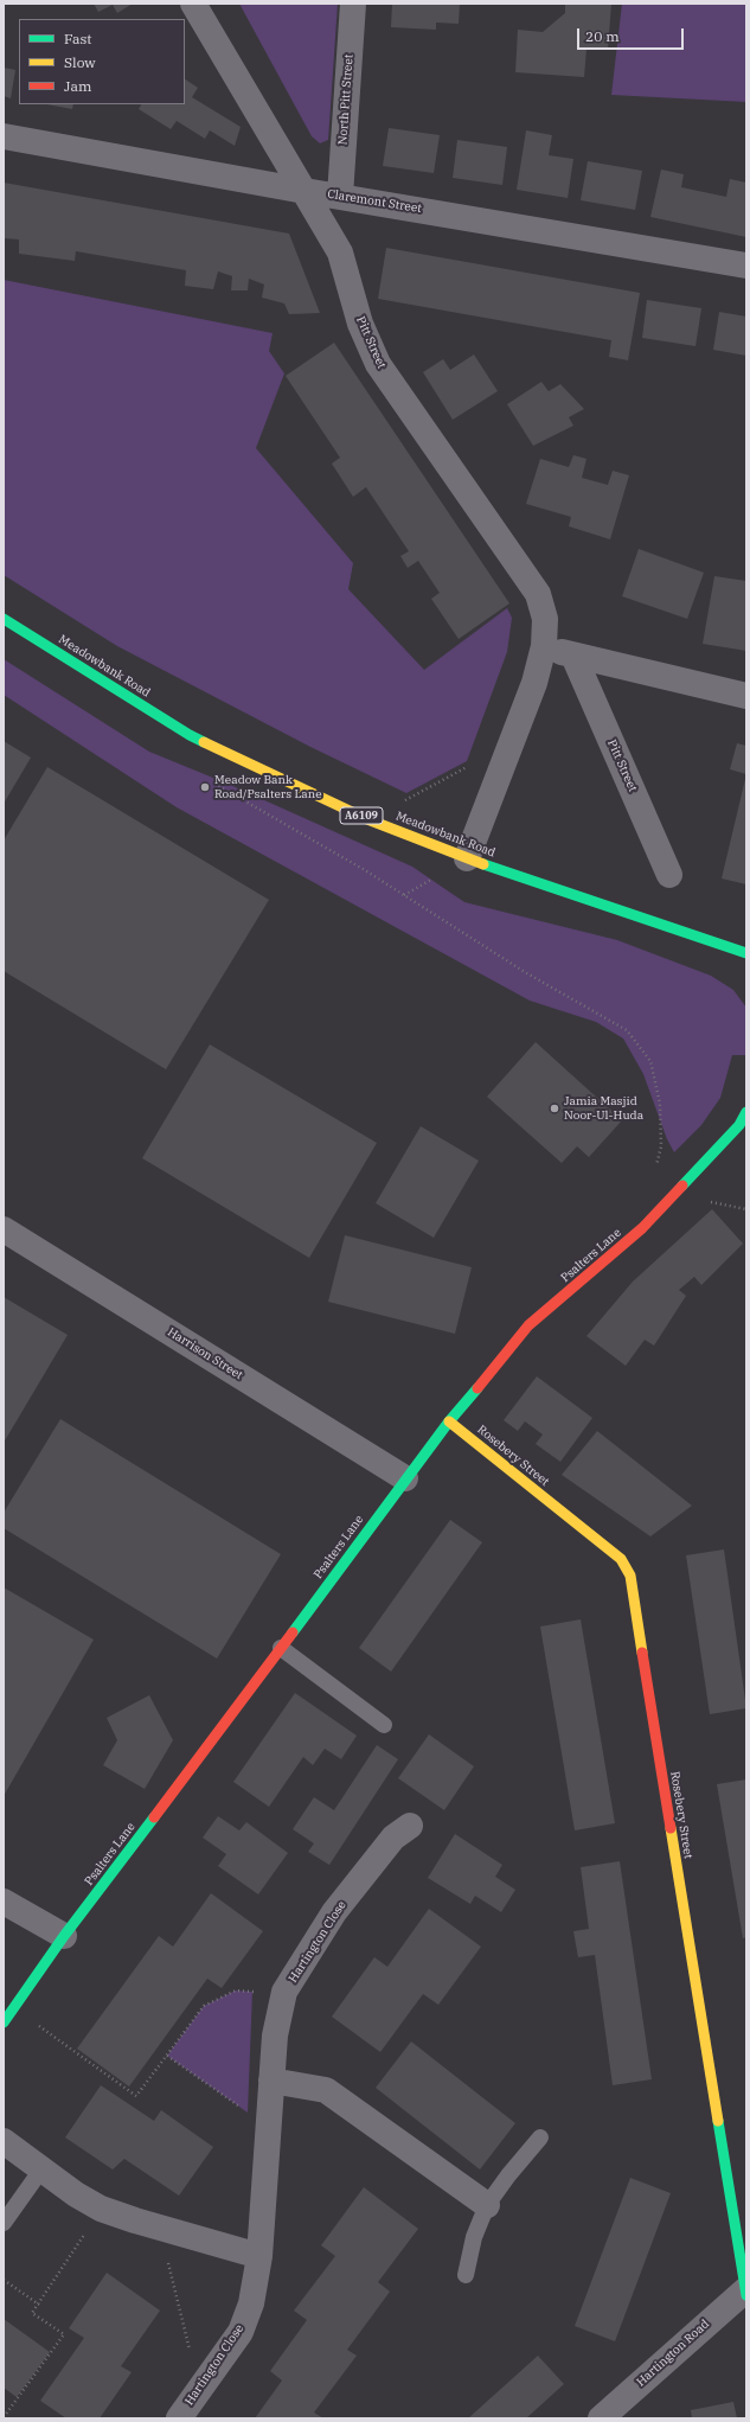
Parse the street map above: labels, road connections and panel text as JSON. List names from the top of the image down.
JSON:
{
  "streets": {
    "street": [
      "North Pitt Street",
      "Claremont Street",
      "Pitt Street",
      "Meadowbank Road",
      "A6109",
      "Psalters Lane",
      "Harrison Street",
      "Rosebery Street",
      "Hartington Close",
      "Hartington Road"
    ]
  },
  "crossings": [
    ["North Pitt Street", "Claremont Street"],
    ["Claremont Street", "Pitt Street"],
    ["Pitt Street", "Meadowbank Road"],
    ["Psalters Lane", "Harrison Street"],
    ["Psalters Lane", "Rosebery Street"],
    ["Rosebery Street", "Hartington Road"]
  ],
  "places": ["Meadow Bank Road/Psalters Lane", "Jamia Masjid Noor-Ul-Huda"],
  "legend": ["Fast", "Slow", "Jam"],
  "scale_bar": "20 m"
}
